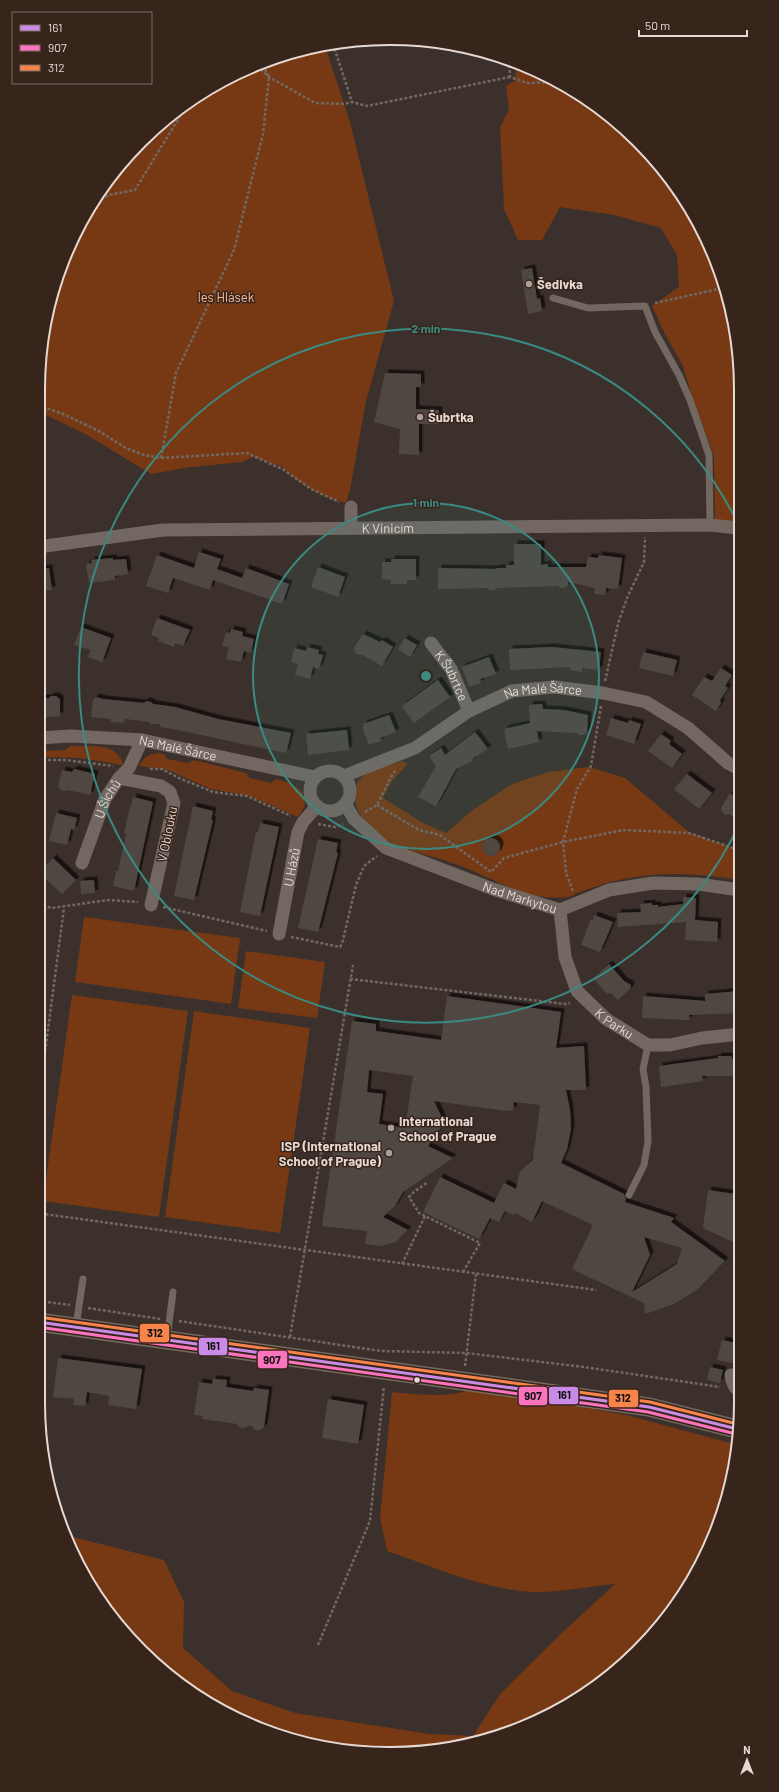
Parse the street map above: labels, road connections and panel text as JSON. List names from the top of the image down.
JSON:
{
  "streets": {
    "street": [
      "K Vinicím",
      "K Šubrtce",
      "Na Malé Šárce",
      "U Šíchů",
      "V Oblouku",
      "U Házů",
      "Nad Markytou",
      "K Parku"
    ]
  },
  "crossings": [
    ["K Šubrtce", "Na Malé Šárce"],
    ["Na Malé Šárce", "U Šíchů"],
    ["Na Malé Šárce", "U Házů"],
    ["Na Malé Šárce", "Nad Markytou"],
    ["U Šíchů", "V Oblouku"],
    ["U Házů", "Nad Markytou"],
    ["Nad Markytou", "K Parku"]
  ],
  "parks": ["les Hlásek"],
  "places": [
    "Šedivka",
    "Šubrtka",
    "International School of Prague",
    "ISP (International School of Prague)"
  ],
  "lines": ["transit line 312", "transit line 161", "transit line 907"],
  "legend": ["161", "907", "312"],
  "scale_bar": "50 m",
  "north": "top",
  "rings": ["2 min", "1 min"]
}
